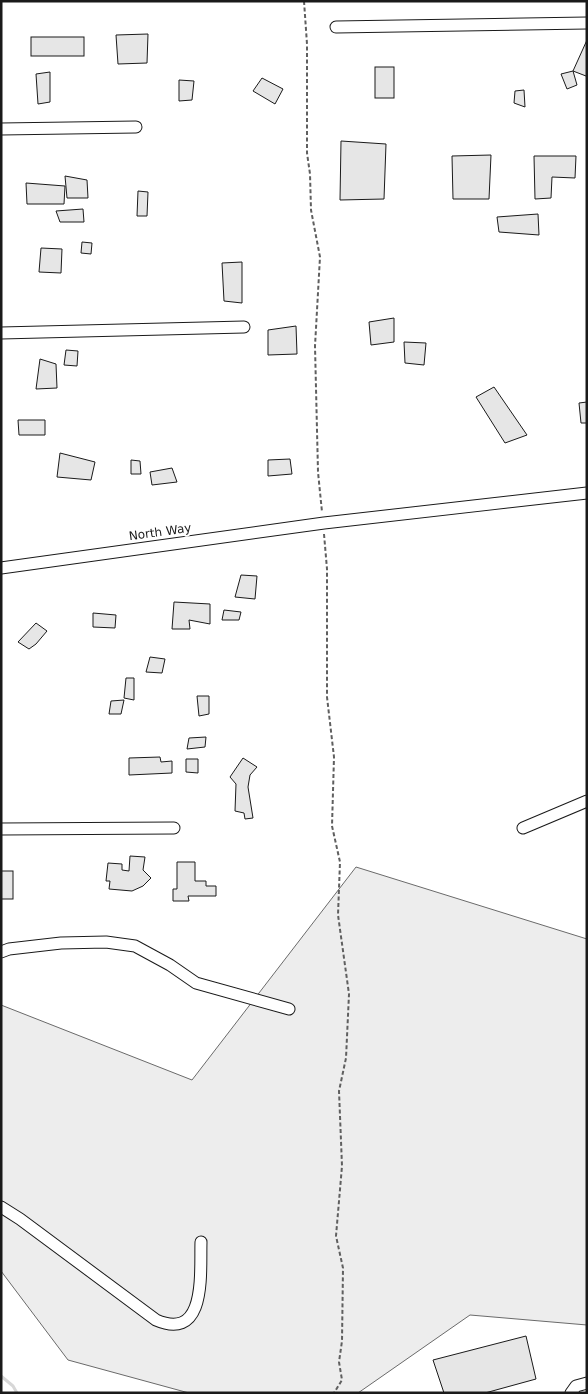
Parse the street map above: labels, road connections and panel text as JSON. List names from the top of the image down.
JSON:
{
  "streets": {
    "street": ["North Way"]
  }
}
